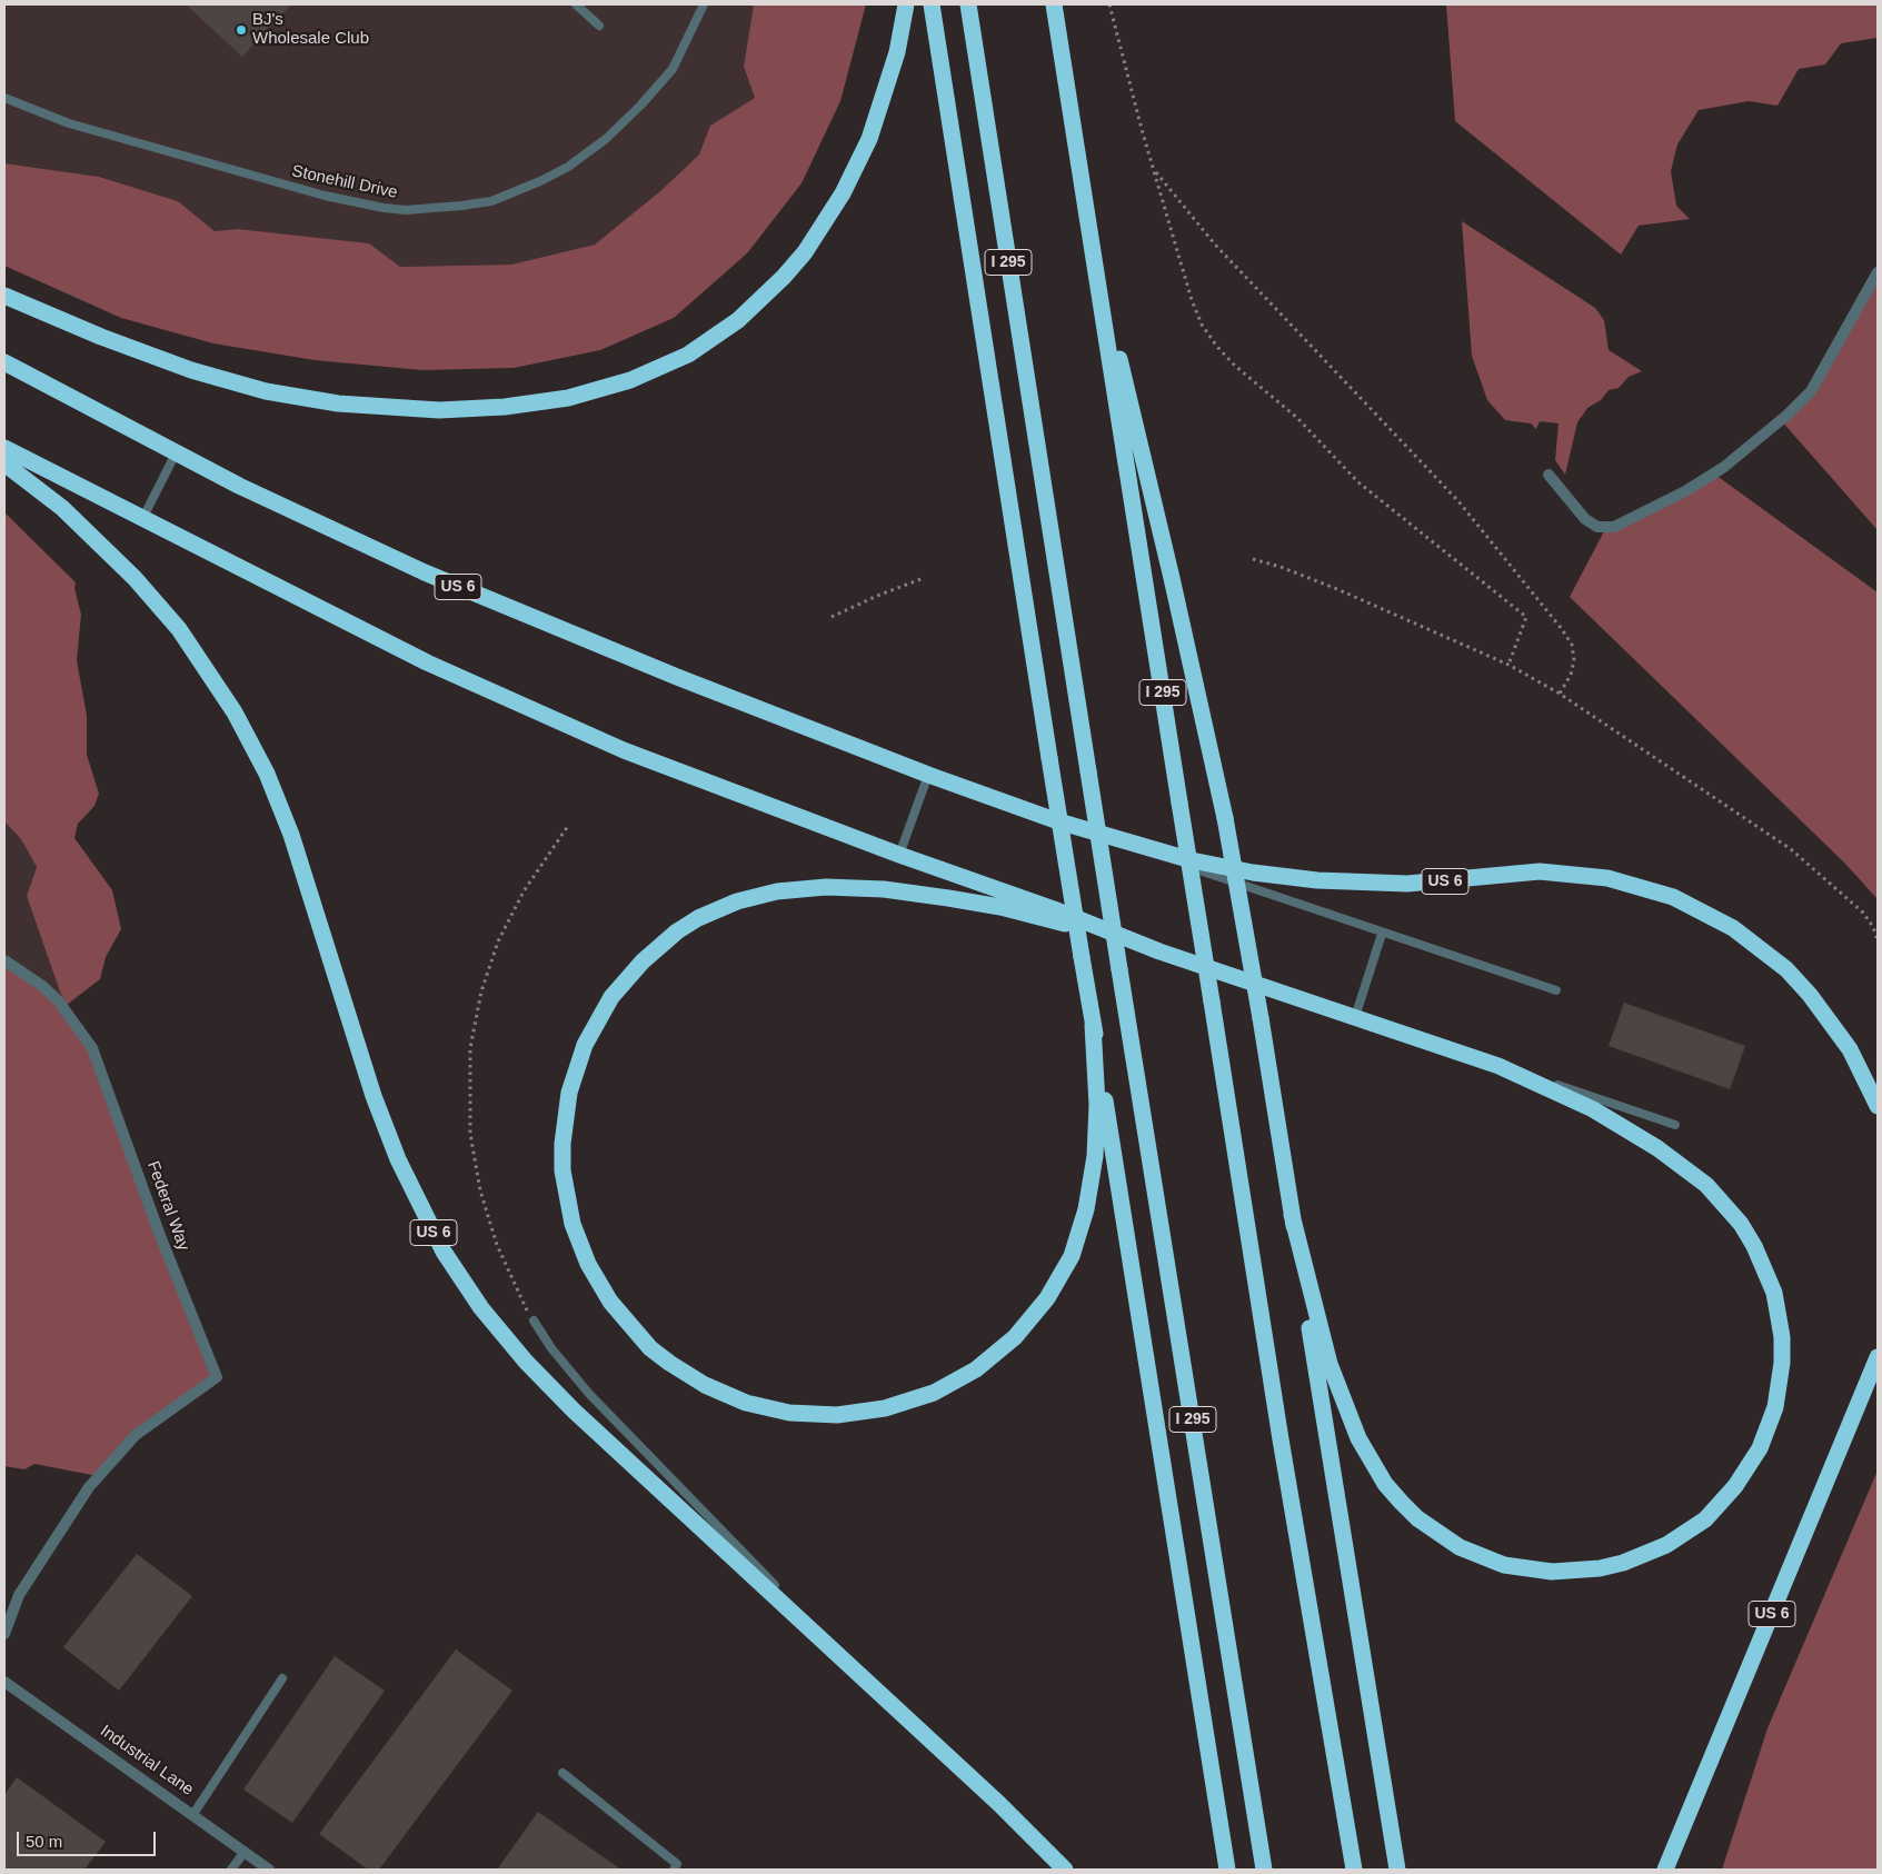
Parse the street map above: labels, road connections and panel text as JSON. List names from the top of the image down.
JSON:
{
  "streets": {
    "highway": ["I 295", "US 6"],
    "street": ["Federal Way", "Industrial Lane"],
    "lane": ["Stonehill Drive"]
  },
  "places": ["BJ's Wholesale Club"],
  "scale_bar": "50 m"
}
